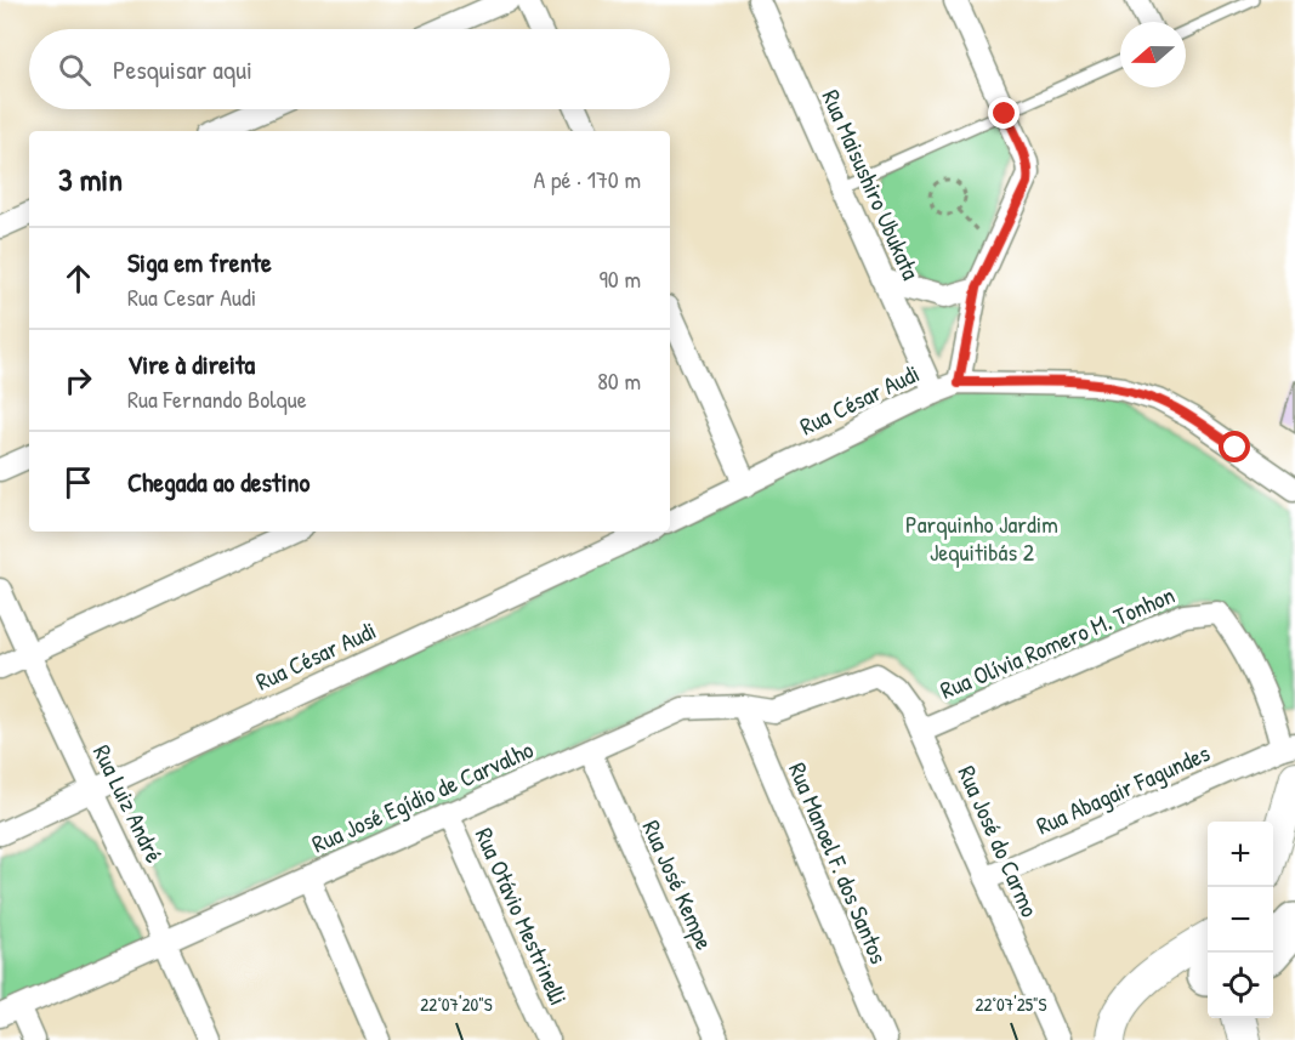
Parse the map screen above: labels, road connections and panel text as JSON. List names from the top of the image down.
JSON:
{
  "streets": {
    "street": [
      "Rua Maisushiro Ubukata",
      "Rua César Audi",
      "Rua Olívia Romero M. Tonhon",
      "Rua Abagair Fagundes",
      "Rua José Egídio de Carvalho",
      "Rua Luiz André",
      "Rua José do Carmo",
      "Rua Manoel F. dos Santos",
      "Rua José Kempe",
      "Rua Otávio Mestrinelli"
    ]
  },
  "crossings": [
    ["Rua Maisushiro Ubukata", "Rua César Audi"],
    ["Rua César Audi", "Rua Luiz André"],
    ["Rua Olívia Romero M. Tonhon", "Rua Abagair Fagundes"],
    ["Rua Olívia Romero M. Tonhon", "Rua José do Carmo"],
    ["Rua Abagair Fagundes", "Rua José do Carmo"],
    ["Rua José Egídio de Carvalho", "Rua Luiz André"],
    ["Rua José Egídio de Carvalho", "Rua José do Carmo"],
    ["Rua José Egídio de Carvalho", "Rua Manoel F. dos Santos"],
    ["Rua José Egídio de Carvalho", "Rua José Kempe"],
    ["Rua José Egídio de Carvalho", "Rua Otávio Mestrinelli"]
  ],
  "parks": ["Parquinho Jardim Jequitibás 2"],
  "north": "left",
  "page": {
    "search": "Pesquisar aqui",
    "heading": ["3 min", "A pé · 170 m"],
    "list": [
      ["Siga em frente", "Rua Cesar Audi", "90 m"],
      ["Vire à direita", "Rua Fernando Bolque", "80 m"],
      "Chegada ao destino"
    ],
    "map_buttons": ["+", "−"]
  },
  "coordinates": ["22°07'20\"S", "22°07'25\"S"]
}
